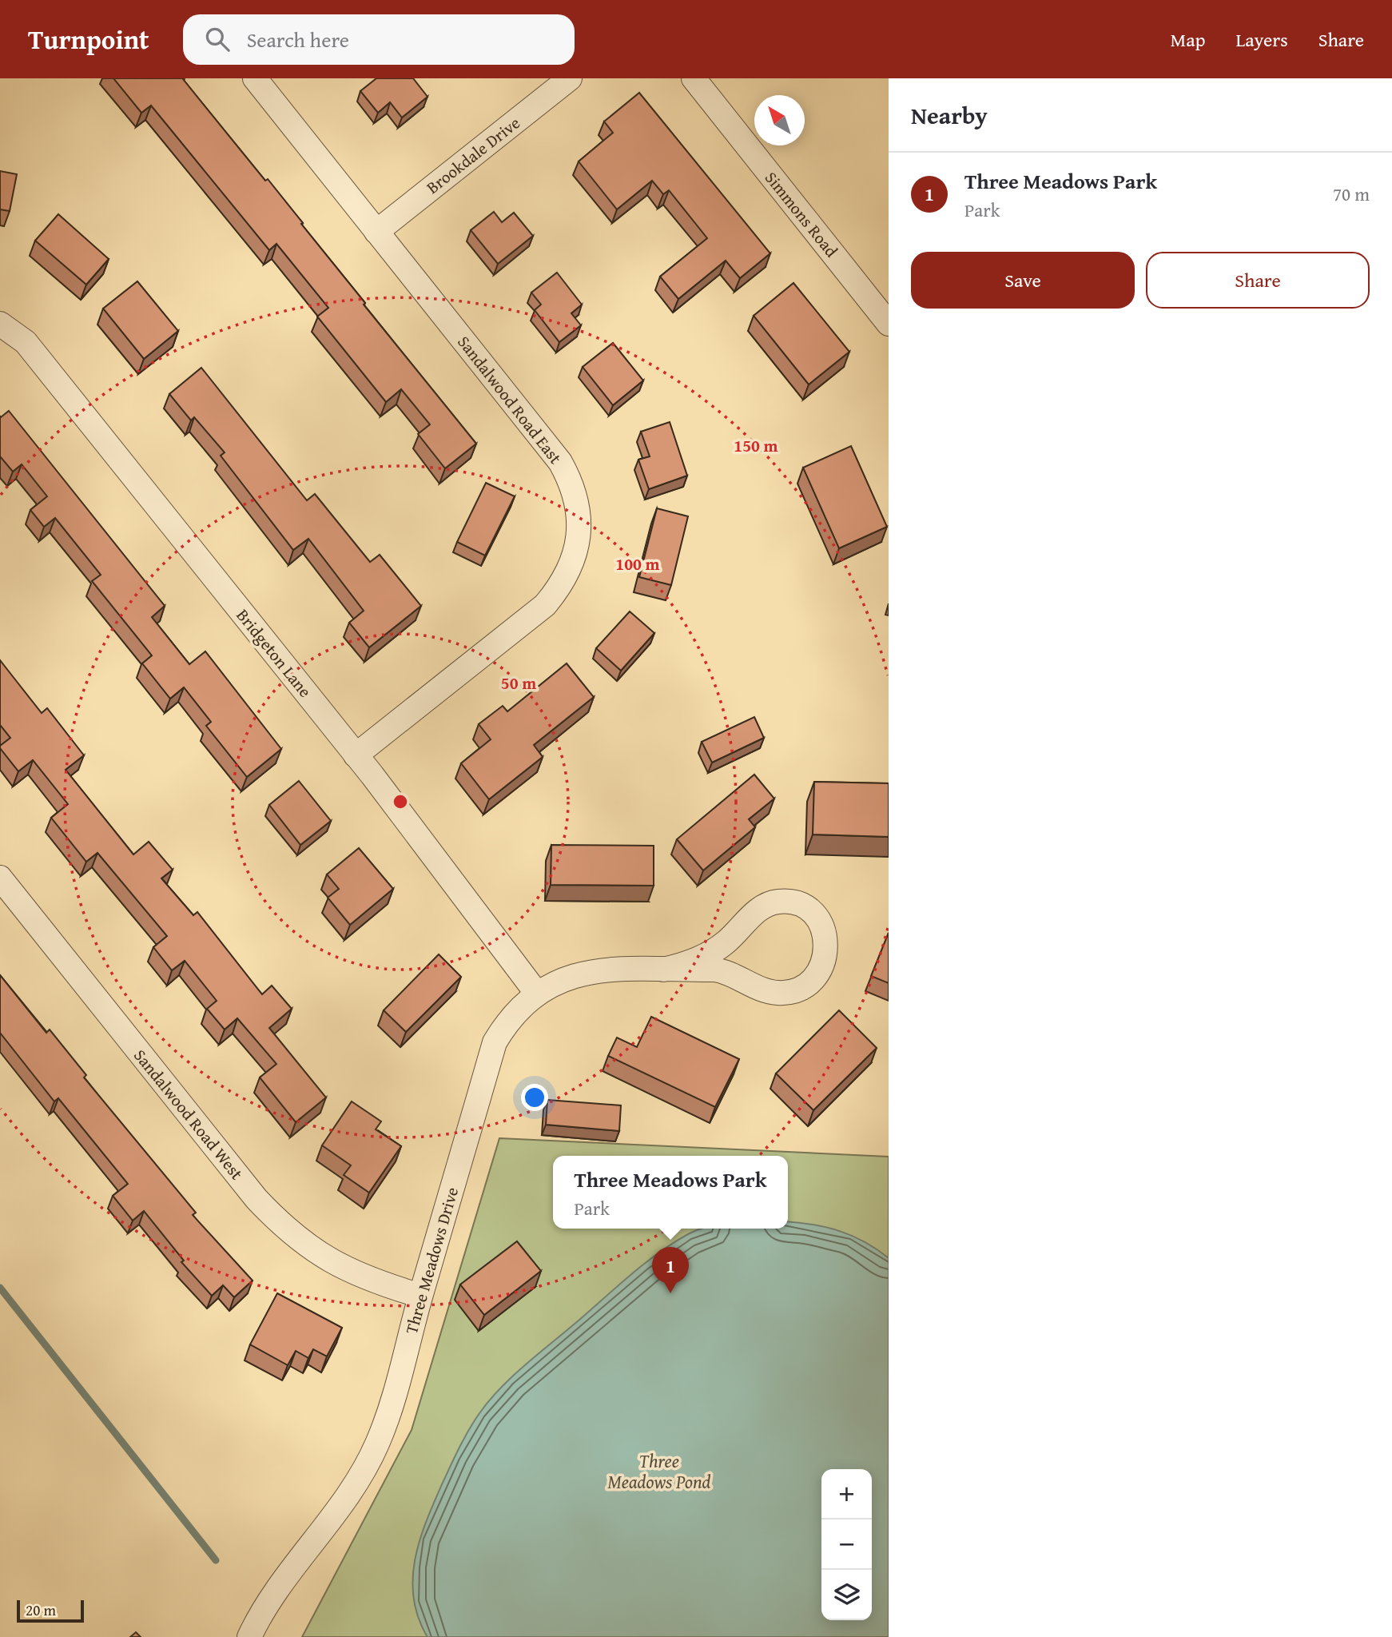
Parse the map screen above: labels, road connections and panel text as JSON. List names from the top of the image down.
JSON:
{
  "streets": {
    "street": [
      "Brookdale Drive",
      "Simmons Road",
      "Sandalwood Road East",
      "Bridgeton Lane",
      "Sandalwood Road West",
      "Three Meadows Drive"
    ]
  },
  "crossings": [
    ["Brookdale Drive", "Sandalwood Road East"],
    ["Sandalwood Road East", "Bridgeton Lane"],
    ["Bridgeton Lane", "Three Meadows Drive"],
    ["Sandalwood Road West", "Three Meadows Drive"]
  ],
  "water": ["Three Meadows Pond"],
  "scale_bar": "20 m",
  "north": "top left",
  "page": {
    "header": "Turnpoint",
    "search": "Search here",
    "nav": ["Map", "Layers", "Share"],
    "heading": "Nearby",
    "list": [
      {
        "mark": "1",
        "name": "Three Meadows Park",
        "note": "Park",
        "value": "70 m"
      }
    ],
    "buttons": ["Save", "Share"],
    "popup": ["Three Meadows Park", "Park"],
    "pins": "1",
    "map_buttons": ["+", "−"],
    "scale": "20 m"
  },
  "rings": ["150 m", "100 m", "50 m"]
}
